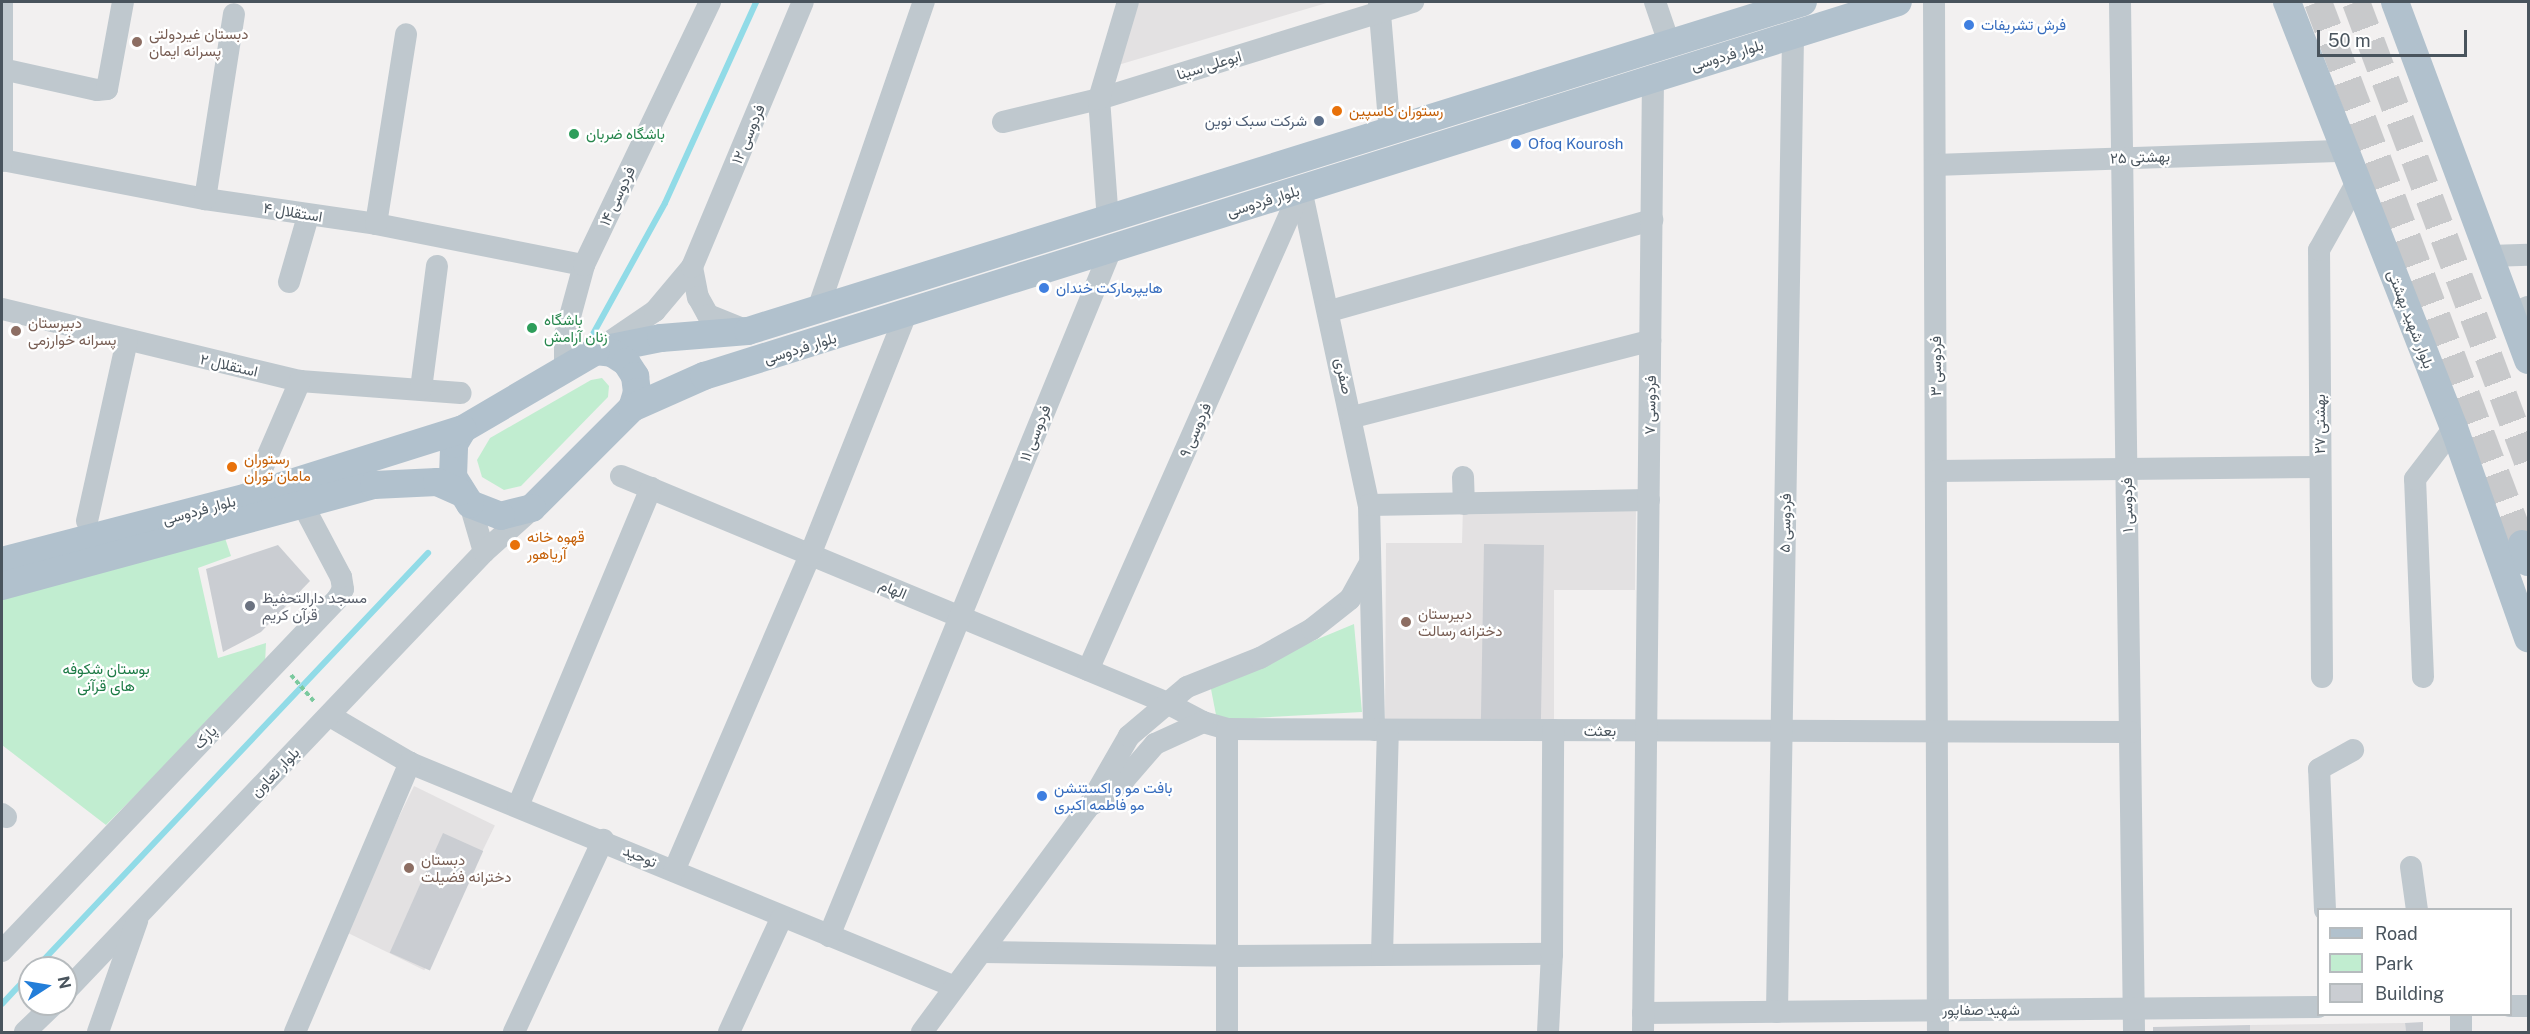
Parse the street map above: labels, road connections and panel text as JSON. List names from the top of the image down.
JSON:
{
  "streets": {
    "main road": ["بلوار فردوسی", "بلوار شهید بهشتی"],
    "street": [
      "ابوعلی سینا",
      "فردوسی ۱۲",
      "بهشتی ۲۵",
      "فردوسی ۱۴",
      "استقلال ۴",
      "استقلال ۲",
      "فردوسی ۳",
      "صفری",
      "فردوسی ۷",
      "بهشتی ۲۷",
      "فردوسی ۹",
      "فردوسی ۱۱",
      "فردوسی ۱",
      "فردوسی ۵",
      "الهام",
      "بعثت",
      "پارک",
      "بلوار تعاون",
      "توحید",
      "شهید صفاپور"
    ]
  },
  "crossings": [
    ["بلوار فردوسی", "فردوسی ۱۲"],
    ["بلوار فردوسی", "فردوسی ۱۴"],
    ["بلوار فردوسی", "صفری"],
    ["بلوار فردوسی", "فردوسی ۷"],
    ["بلوار فردوسی", "فردوسی ۹"],
    ["بلوار فردوسی", "فردوسی ۱۱"],
    ["بلوار فردوسی", "فردوسی ۵"],
    ["بلوار فردوسی", "پارک"],
    ["بلوار فردوسی", "بلوار تعاون"],
    ["بهشتی ۲۵", "بلوار شهید بهشتی"],
    ["بهشتی ۲۵", "فردوسی ۳"],
    ["بهشتی ۲۵", "فردوسی ۱"],
    ["فردوسی ۱۴", "استقلال ۴"],
    ["بلوار شهید بهشتی", "بهشتی ۲۷"],
    ["فردوسی ۳", "بعثت"],
    ["فردوسی ۳", "شهید صفاپور"],
    ["صفری", "فردوسی ۹"],
    ["صفری", "بعثت"],
    ["فردوسی ۷", "بعثت"],
    ["فردوسی ۷", "شهید صفاپور"],
    ["فردوسی ۹", "الهام"],
    ["فردوسی ۱۱", "الهام"],
    ["فردوسی ۱۱", "توحید"],
    ["فردوسی ۱", "بعثت"],
    ["فردوسی ۱", "شهید صفاپور"],
    ["فردوسی ۵", "بعثت"],
    ["فردوسی ۵", "شهید صفاپور"],
    ["الهام", "بعثت"],
    ["بلوار تعاون", "توحید"]
  ],
  "parks": ["بوستان شکوفه های قرآنی"],
  "places": [
    "فرش تشریفات",
    "دبستان غیردولتی پسرانه ایمان",
    "رستوران کاسپین",
    "شرکت سبک نوین",
    "باشگاه ضربان",
    "Ofoq Kourosh",
    "هایپرمارکت خندان",
    "باشگاه زنان آرامش",
    "دبیرستان پسرانه خوارزمی",
    "رستوران مامان توران",
    "قهوه خانه آریاهور",
    "مسجد دارالتحفیظ قرآن کریم",
    "دبیرستان دخترانه رسالت",
    "بافت مو و اکستنشن مو فاطمه اکبری",
    "دبستان دخترانه فضیلت"
  ],
  "legend": ["Road", "Park", "Building"],
  "scale_bar": "50 m",
  "north": "right"
}
